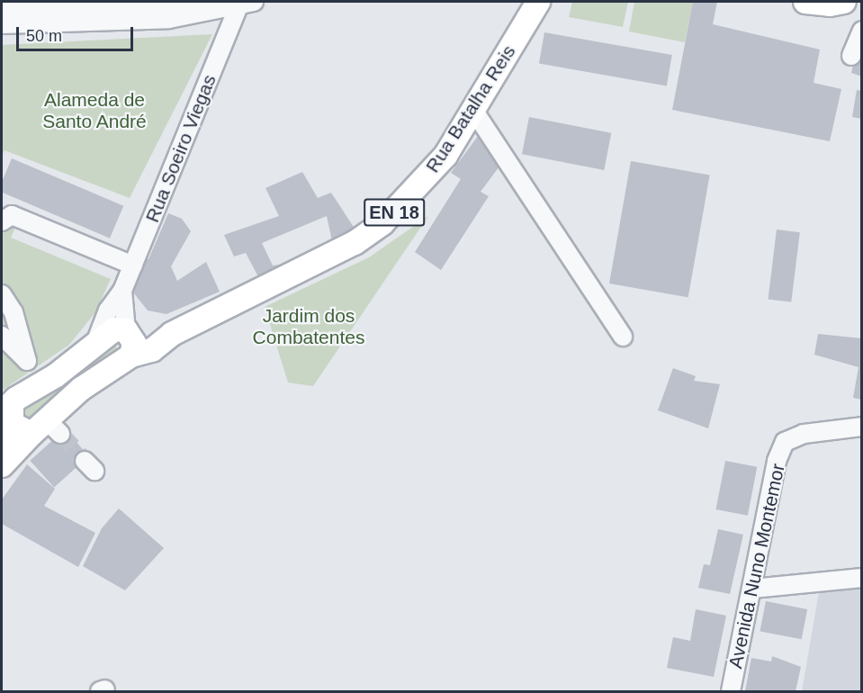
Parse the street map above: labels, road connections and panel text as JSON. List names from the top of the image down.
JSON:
{
  "streets": {
    "main road": ["Rua Batalha Reis", "EN 18"],
    "street": ["Rua Soeiro Viegas", "Avenida Nuno Montemor"]
  },
  "crossings": [
    ["Rua Batalha Reis", "Rua Soeiro Viegas"],
    ["Rua Batalha Reis", "EN 18"],
    ["Rua Soeiro Viegas", "EN 18"]
  ],
  "parks": ["Alameda de Santo André", "Jardim dos Combatentes"],
  "scale_bar": "50 m"
}
